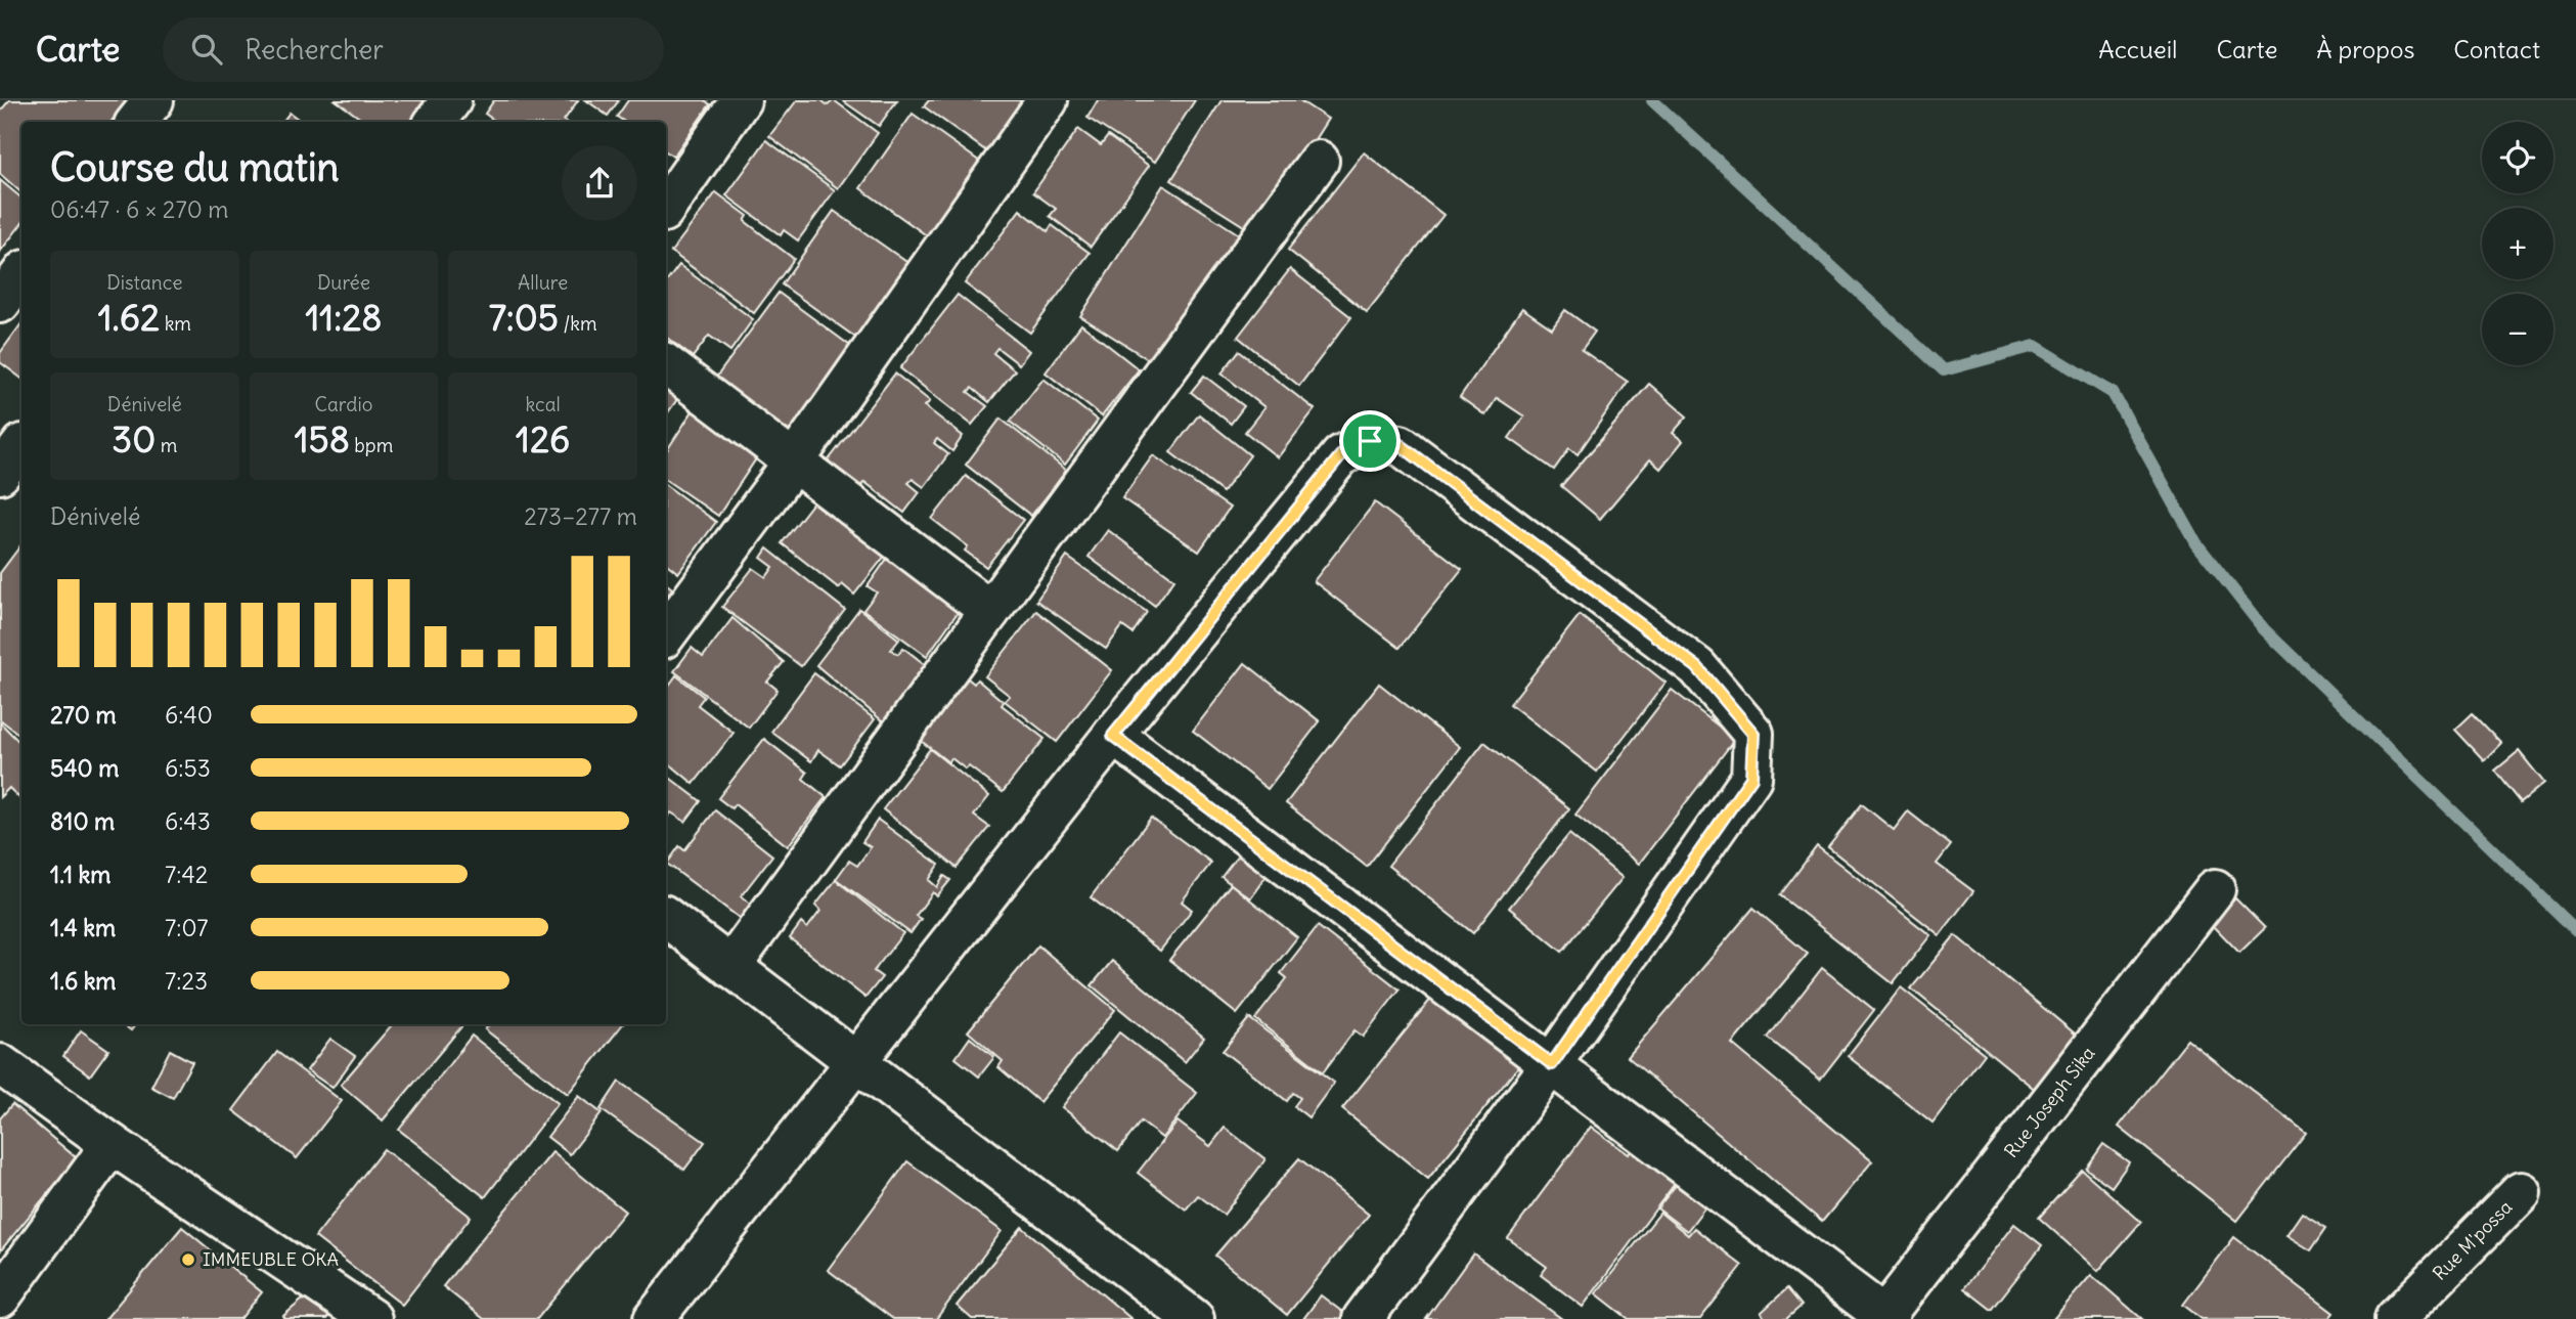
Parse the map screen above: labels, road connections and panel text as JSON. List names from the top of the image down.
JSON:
{
  "streets": {
    "street": ["Rue Joseph Sika", "Rue M'possa"]
  },
  "places": ["IMMEUBLE OKA"],
  "page": {
    "header": "Carte",
    "search": "Rechercher",
    "nav": [
      "Accueil",
      "Carte",
      "À propos",
      "Contact"
    ],
    "map_buttons": ["+", "−"],
    "heading": ["Course du matin", "06:47 · 6 × 270 m"],
    "stats": [
      ["Distance", "1.62 km"],
      ["Durée", "11:28"],
      ["Allure", "7:05 /km"],
      ["Dénivelé", "30 m"],
      ["Cardio", "158 bpm"],
      ["kcal", "126"]
    ],
    "chart": ["Dénivelé", "273–277 m"],
    "list": [
      {
        "name": "270 m",
        "note": "6:40"
      },
      {
        "name": "540 m",
        "note": "6:53"
      },
      {
        "name": "810 m",
        "note": "6:43"
      },
      {
        "name": "1.1 km",
        "note": "7:42"
      },
      {
        "name": "1.4 km",
        "note": "7:07"
      },
      {
        "name": "1.6 km",
        "note": "7:23"
      }
    ]
  }
}
